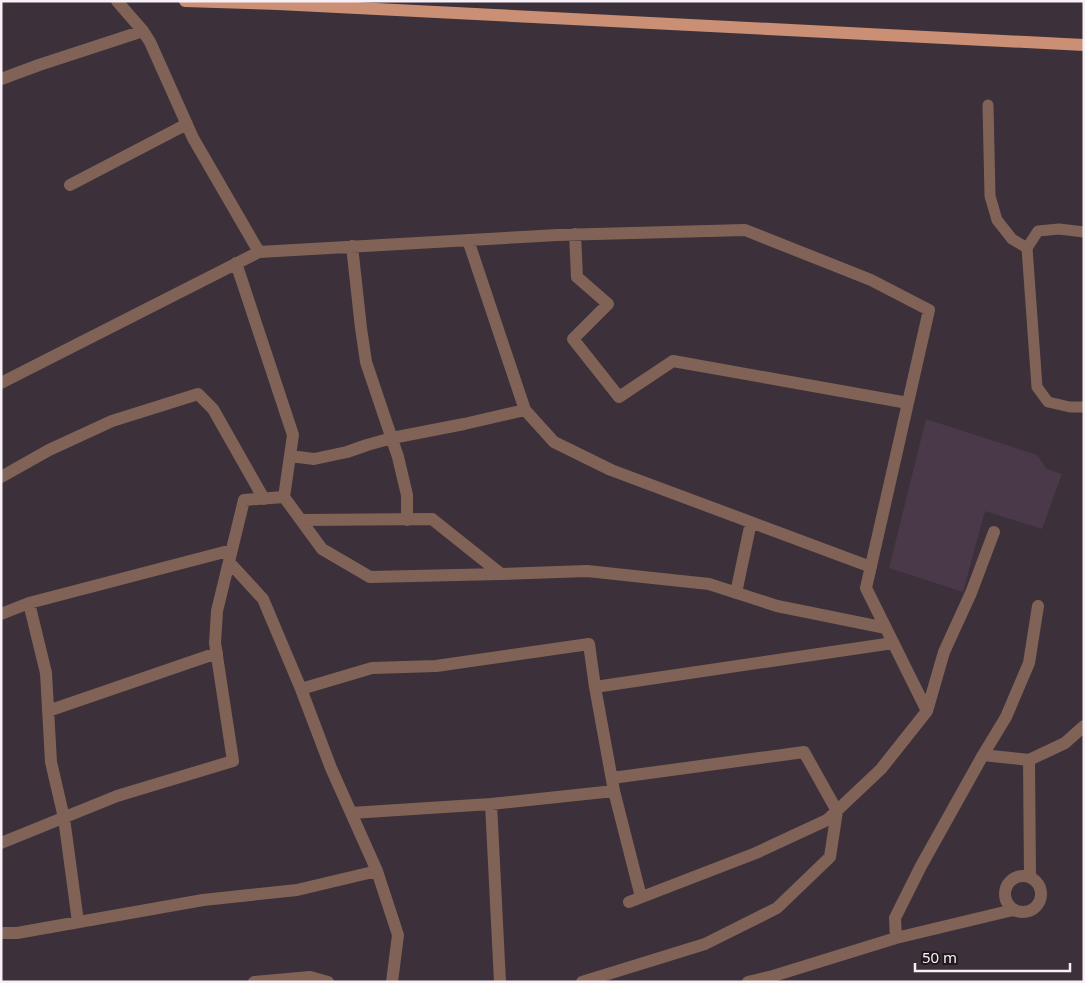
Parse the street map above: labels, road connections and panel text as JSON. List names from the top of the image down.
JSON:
{
  "scale_bar": "50 m"
}
